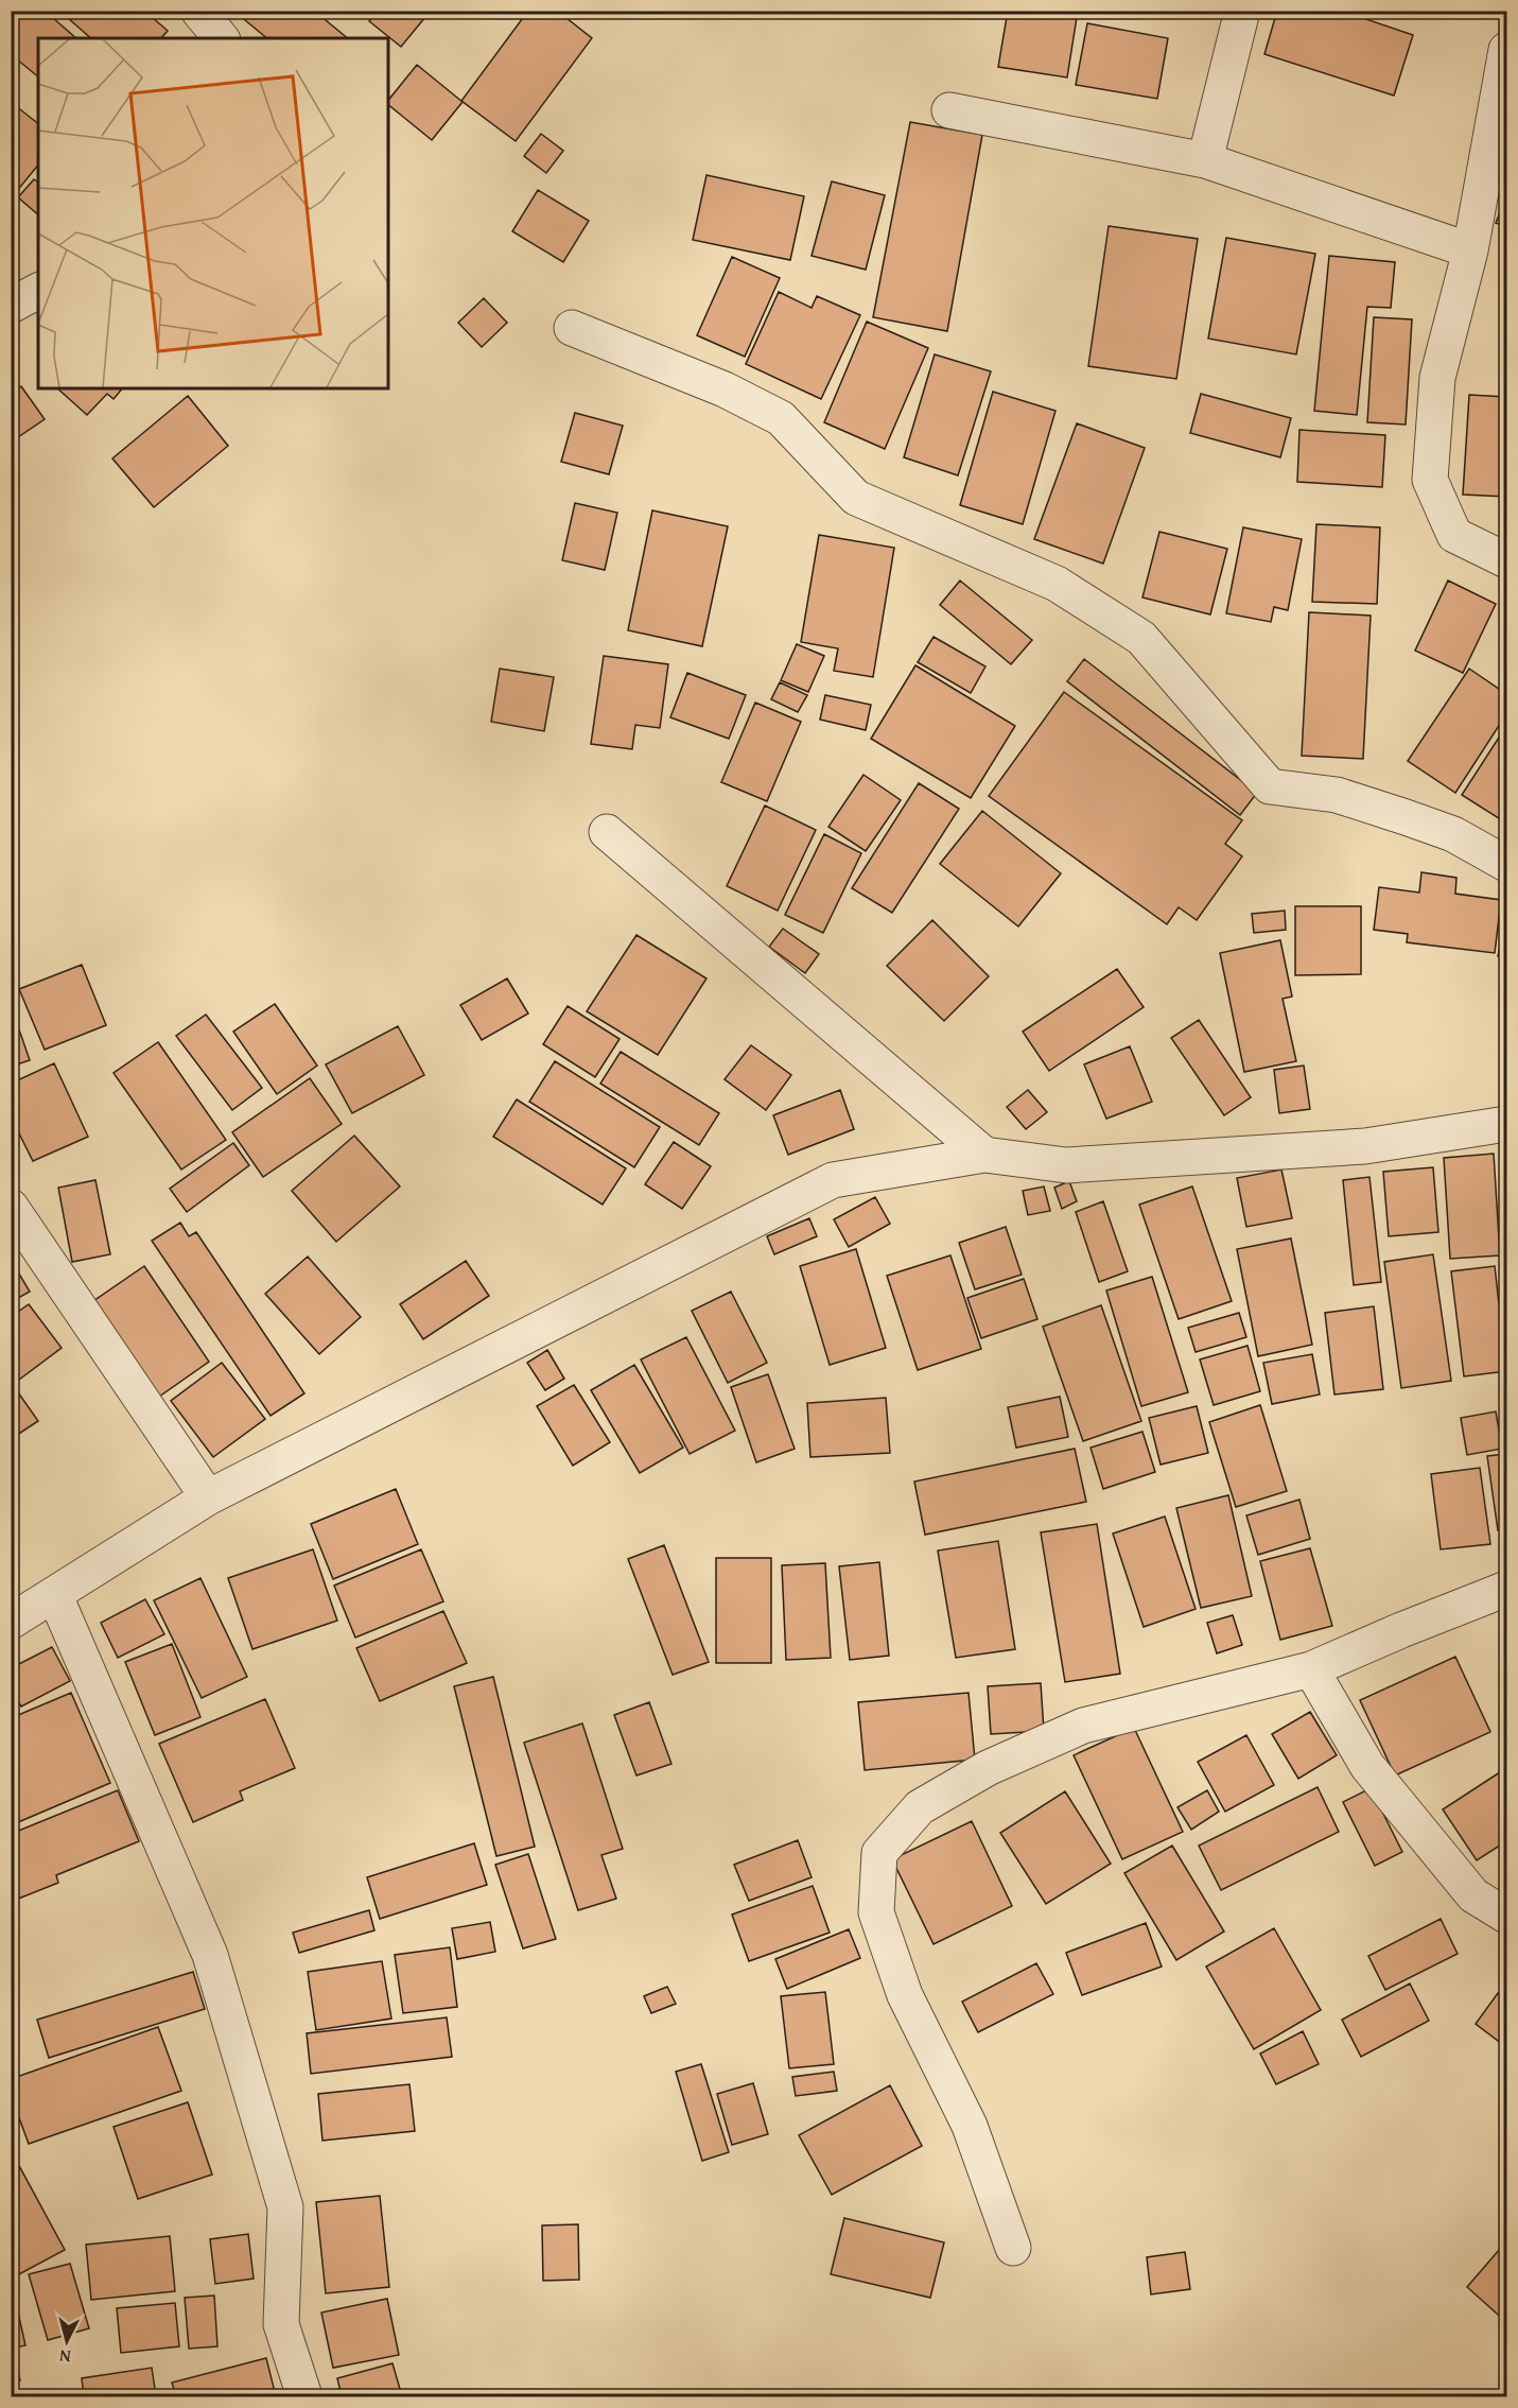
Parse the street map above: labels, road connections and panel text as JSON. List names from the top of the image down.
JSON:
{
  "north": "bottom"
}
